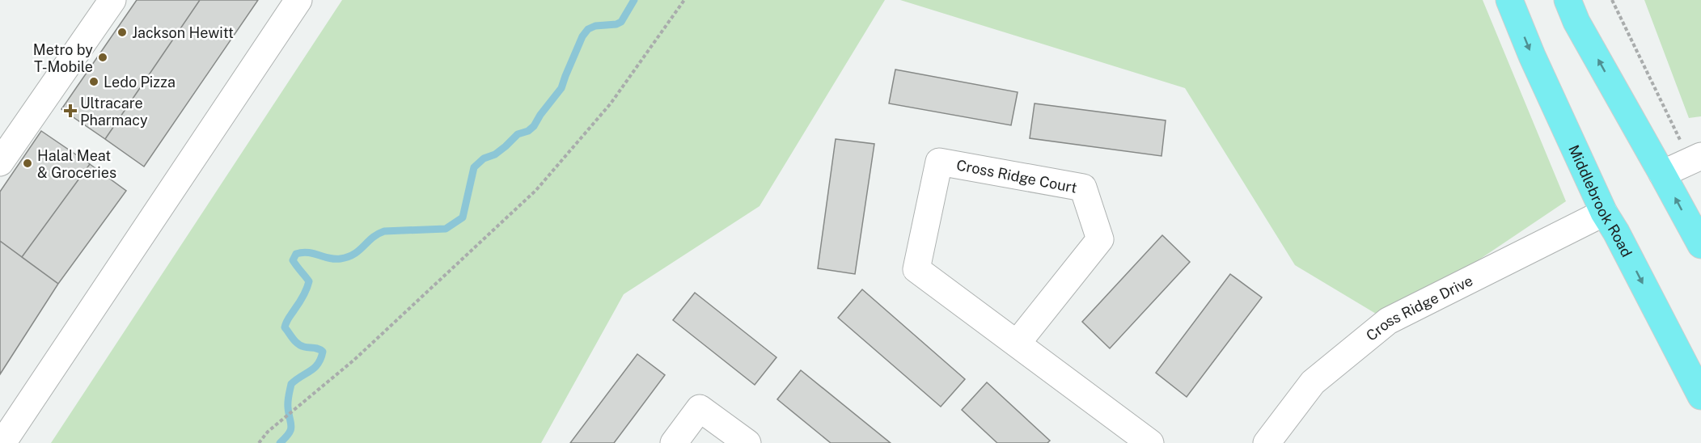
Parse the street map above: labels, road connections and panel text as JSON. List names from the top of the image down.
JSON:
{
  "streets": {
    "main road": ["Middlebrook Road"],
    "street": ["Cross Ridge Court", "Cross Ridge Drive"]
  },
  "crossings": [
    ["Middlebrook Road", "Cross Ridge Drive"]
  ],
  "places": {
    "other": [
      "Jackson Hewitt",
      "Metro by T-Mobile",
      "Ledo Pizza",
      "Halal Meat & Groceries"
    ],
    "health": ["Ultracare Pharmacy"]
  }
}
